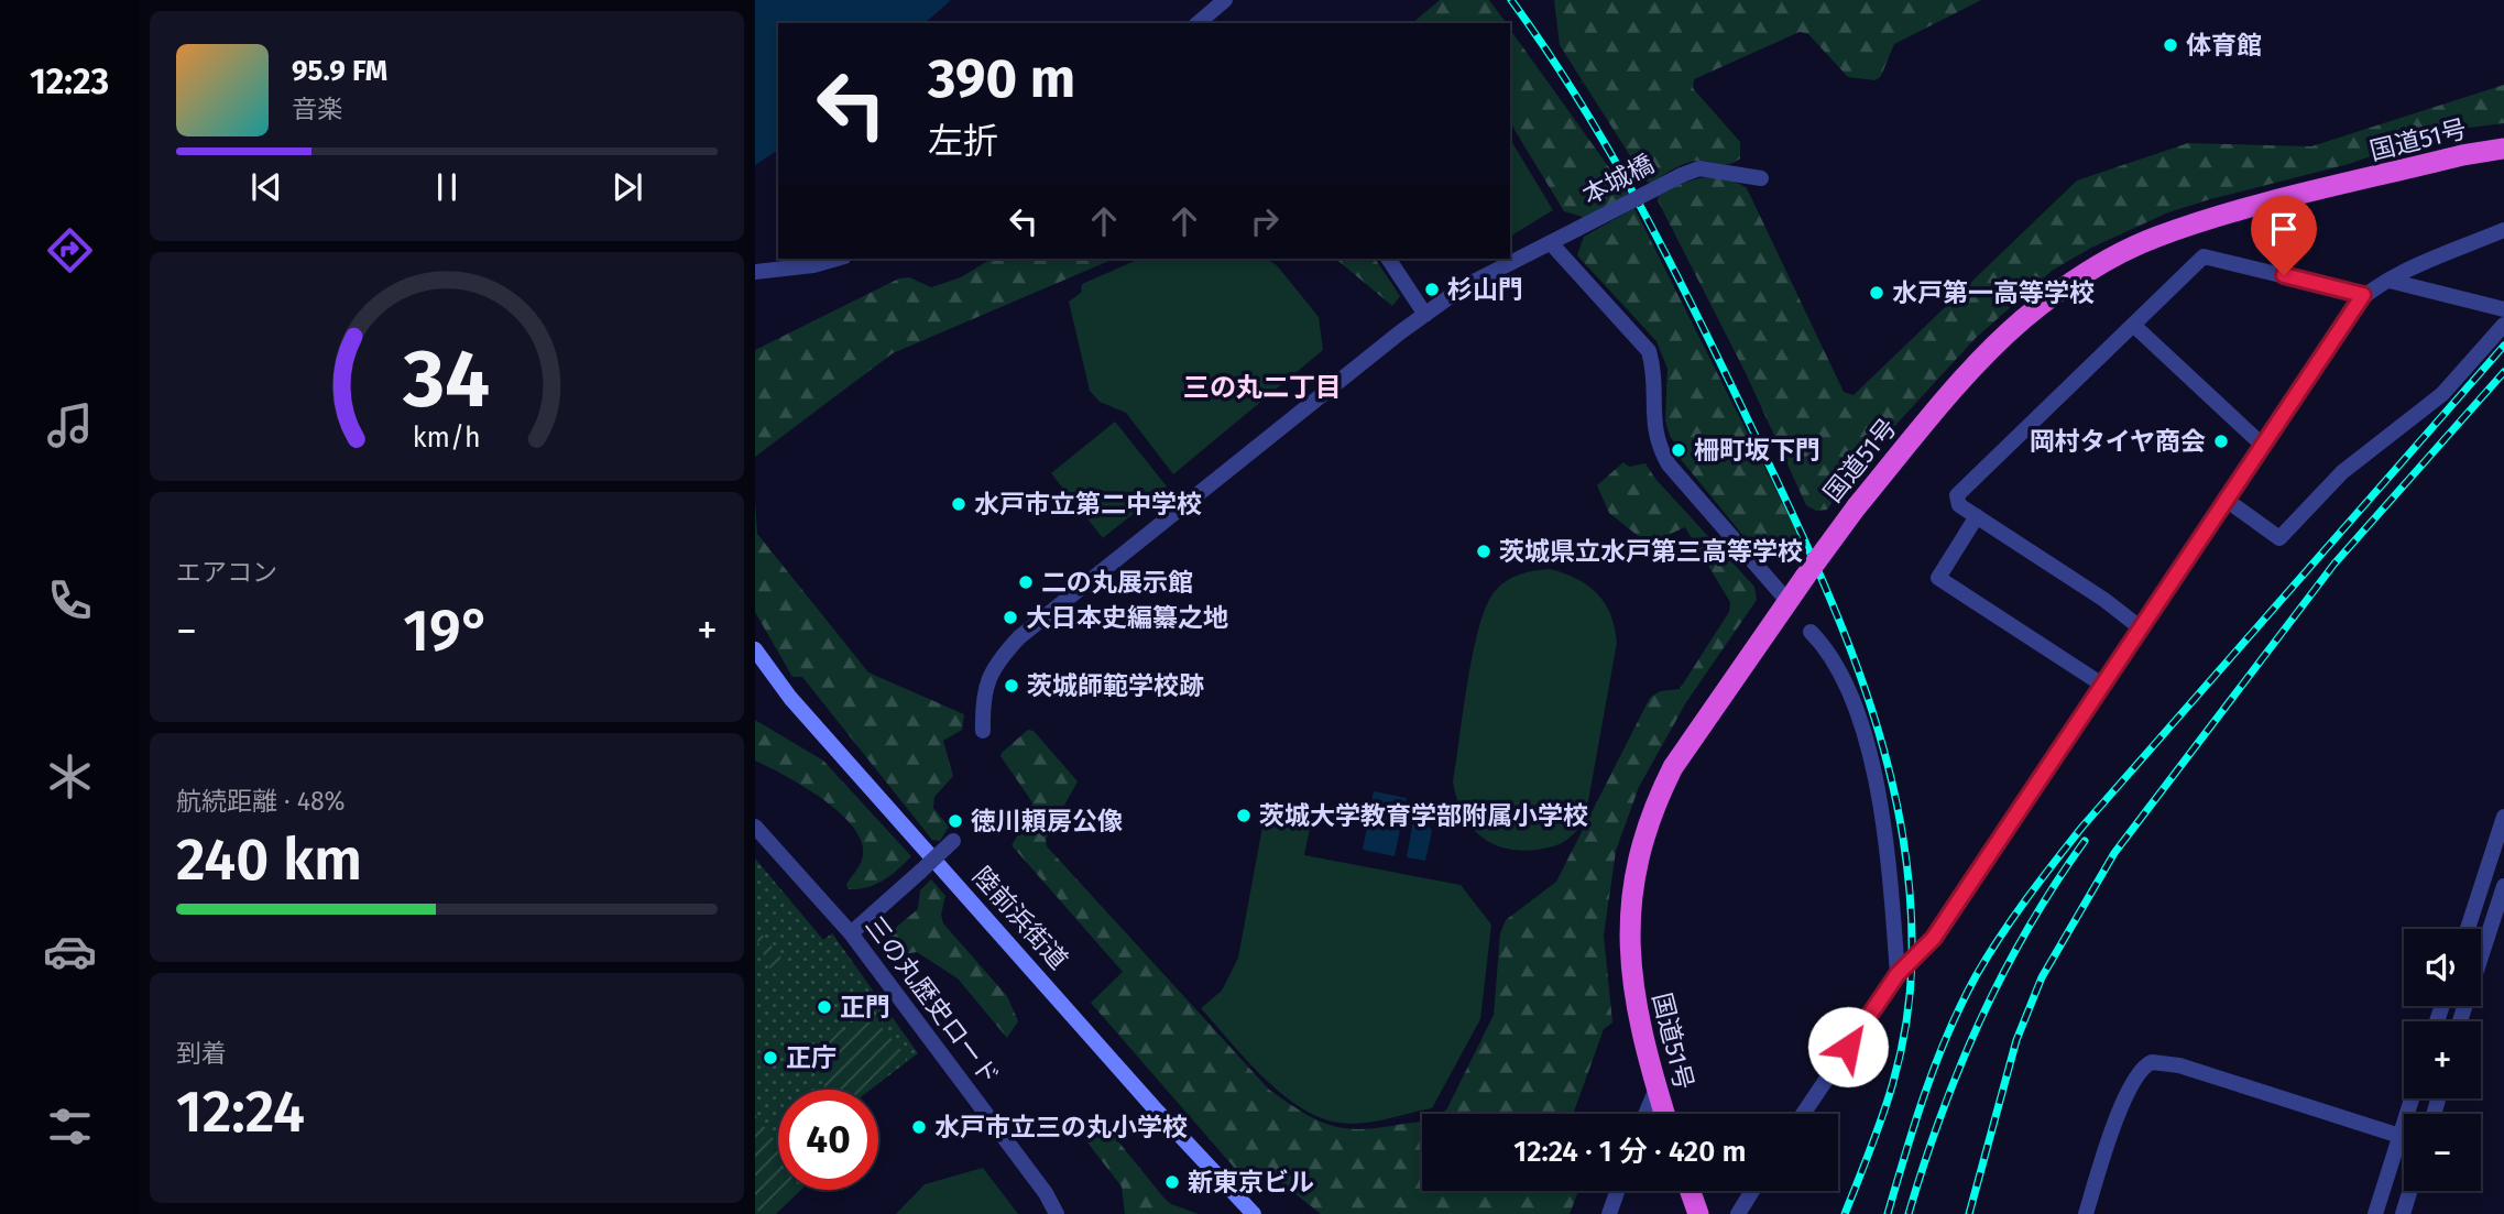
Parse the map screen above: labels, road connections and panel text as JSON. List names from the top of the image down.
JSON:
{
  "streets": {
    "highway": ["国道51号"],
    "main road": ["陸前浜街道"],
    "street": ["本城橋", "三の丸歴史ロード"]
  },
  "districts": ["三の丸二丁目"],
  "places": [
    "体育館",
    "杉山門",
    "水戸第一高等学校",
    "岡村タイヤ商会",
    "柵町坂下門",
    "水戸市立第二中学校",
    "茨城県立水戸第三高等学校",
    "二の丸展示館",
    "大日本史編纂之地",
    "茨城師範学校跡",
    "茨城大学教育学部附属小学校",
    "徳川頼房公像",
    "正門",
    "正庁",
    "水戸市立三の丸小学校",
    "新東京ビル"
  ],
  "page": {
    "tabs": "12:23",
    "turn": ["390 m", "左折"],
    "song": ["95.9 FM", "音楽"],
    "tile": [
      "エアコン",
      ["航続距離 · 48%", "240 km"],
      ["到着", "12:24"]
    ],
    "heat": ["−", "19°", "+"],
    "map_buttons": ["+", "−"],
    "limit": "40",
    "trip": "12:24 · 1 分 · 420 m",
    "gauge": ["34", "km/h"]
  }
}
